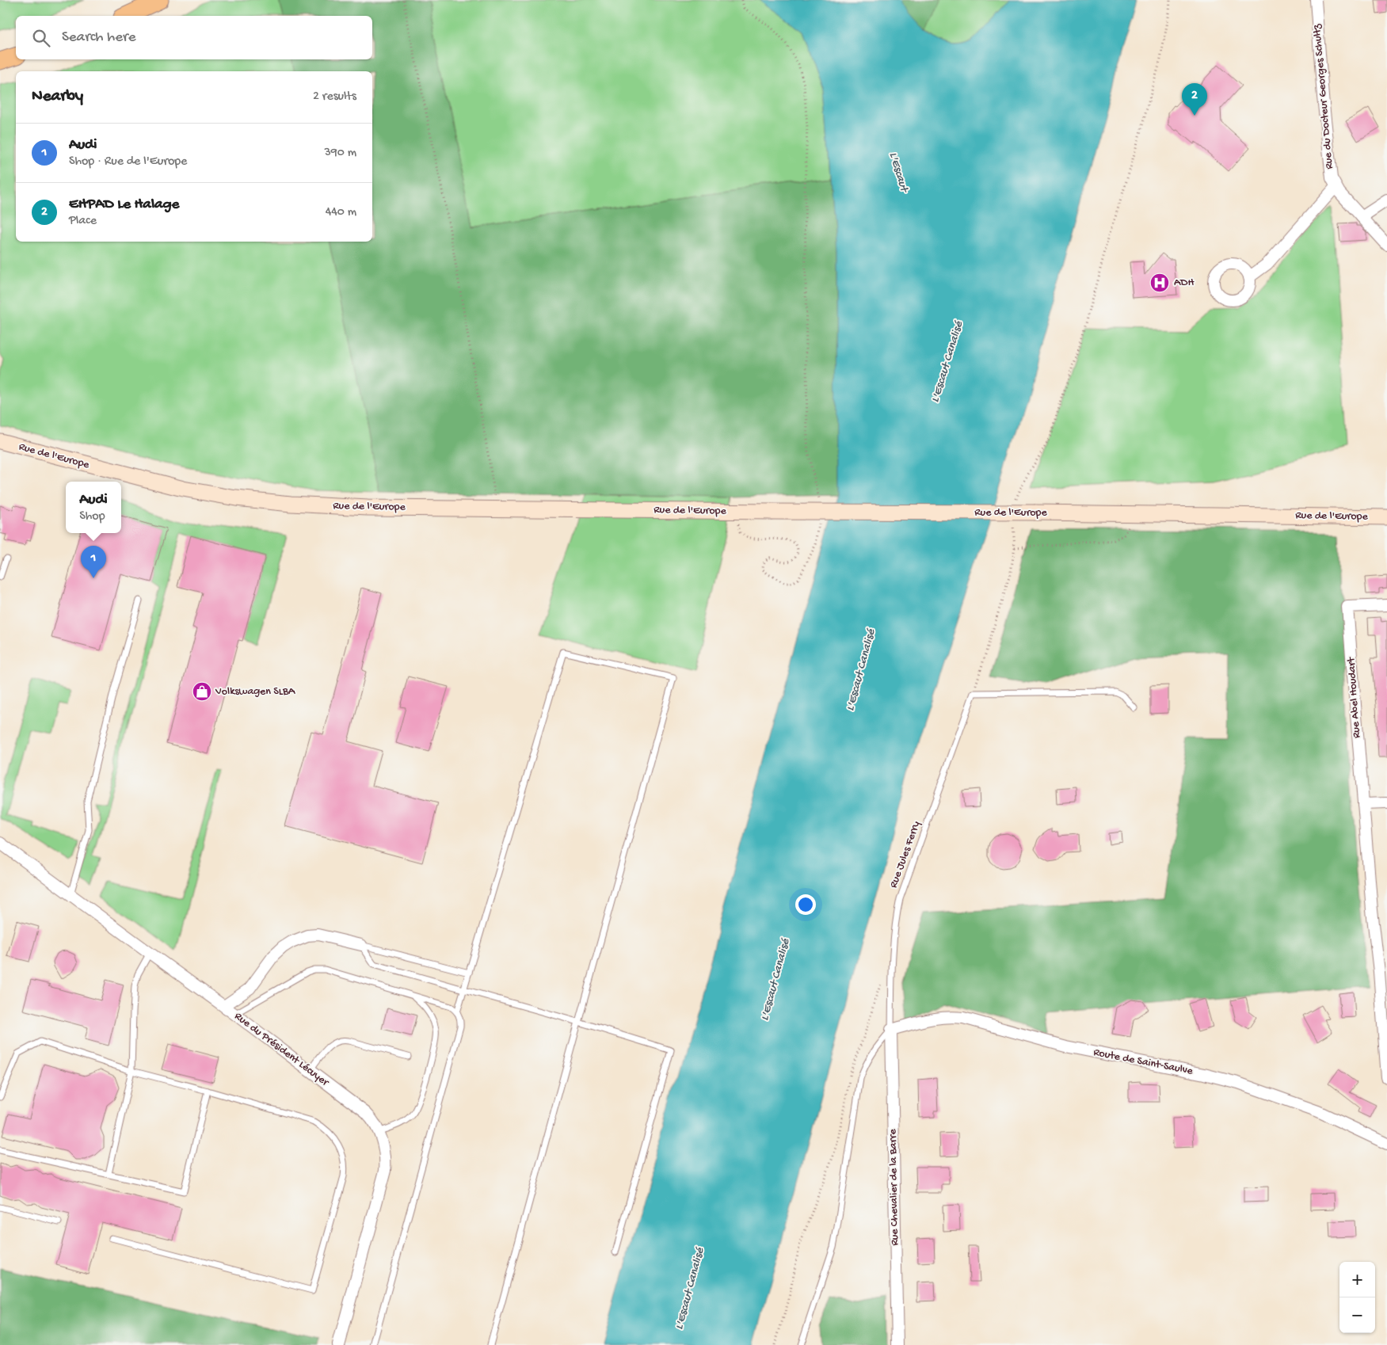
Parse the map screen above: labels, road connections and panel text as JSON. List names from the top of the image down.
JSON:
{
  "streets": {
    "street": [
      "Rue du Docteur Georges Schultz",
      "Rue de l'Europe",
      "Rue Abel Houdart",
      "Rue du Président Lécuyer",
      "Route de Saint-Saulve",
      "Rue Chevalier de la Barre"
    ],
    "lane": ["Rue Jules Ferry"]
  },
  "crossings": [
    ["Rue Jules Ferry", "Route de Saint-Saulve"],
    ["Rue Jules Ferry", "Rue Chevalier de la Barre"],
    ["Route de Saint-Saulve", "Rue Chevalier de la Barre"]
  ],
  "water": ["L'Escaut", "L'Escaut Canalisé"],
  "places": {
    "hospital": ["ADH"],
    "shop": ["Volkswagen SLBA"]
  },
  "page": {
    "search": "Search here",
    "heading": ["Nearby", "2 results"],
    "pins": ["2", "1"],
    "list": [
      {
        "mark": "1",
        "name": "Audi",
        "note": "Shop · Rue de l'Europe",
        "value": "390 m"
      },
      {
        "mark": "2",
        "name": "EHPAD Le Halage",
        "note": "Place",
        "value": "440 m"
      }
    ],
    "popup": ["Audi", "Shop"],
    "map_buttons": ["+", "−"]
  }
}
